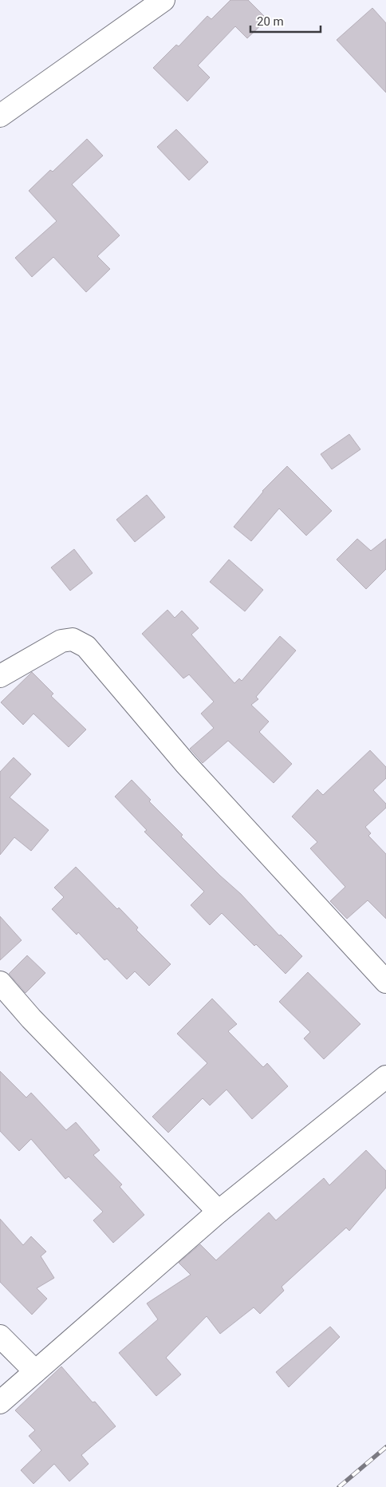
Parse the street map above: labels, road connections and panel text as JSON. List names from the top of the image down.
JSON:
{
  "scale_bar": "20 m"
}
